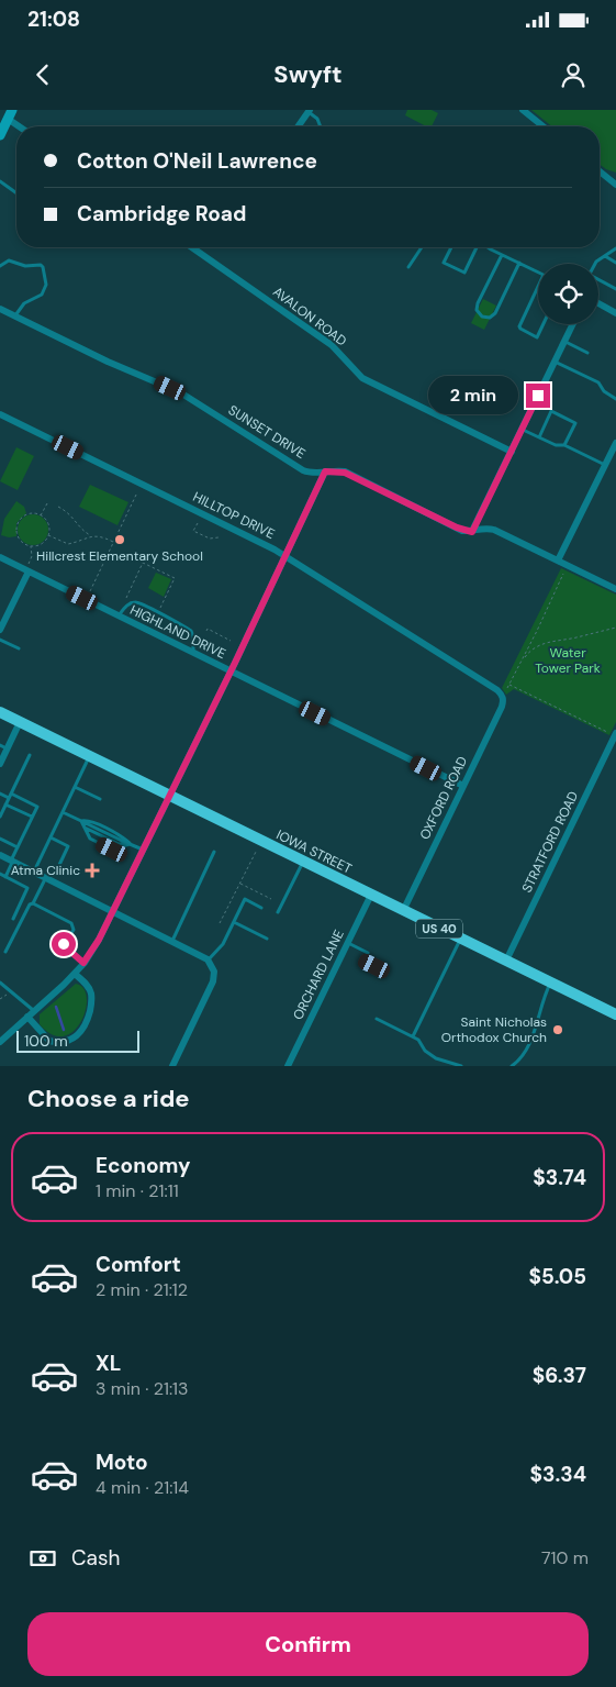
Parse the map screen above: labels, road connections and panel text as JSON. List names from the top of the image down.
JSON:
{
  "streets": {
    "highway": ["IOWA STREET", "US 40"],
    "street": [
      "AVALON ROAD",
      "SUNSET DRIVE",
      "HILLTOP DRIVE",
      "HIGHLAND DRIVE",
      "OXFORD ROAD",
      "STRATFORD ROAD",
      "ORCHARD LANE"
    ]
  },
  "crossings": [
    ["HILLTOP DRIVE", "OXFORD ROAD"],
    ["HIGHLAND DRIVE", "OXFORD ROAD"],
    ["OXFORD ROAD", "IOWA STREET"],
    ["STRATFORD ROAD", "IOWA STREET"],
    ["IOWA STREET", "ORCHARD LANE"]
  ],
  "parks": ["Water Tower Park"],
  "places": {
    "other": ["Hillcrest Elementary School", "Saint Nicholas Orthodox Church"],
    "health": ["Atma Clinic"]
  },
  "scale_bar": "100 m",
  "page": {
    "status": "21:08",
    "header": "Swyft",
    "banner": ["Cotton O'Neil Lawrence", "Cambridge Road"],
    "bubble": "2 min",
    "scale": "100 m",
    "heading": "Choose a ride",
    "list": [
      {
        "name": "Economy",
        "note": "1 min · 21:11",
        "value": "$3.74"
      },
      {
        "name": "Comfort",
        "note": "2 min · 21:12",
        "value": "$5.05"
      },
      {
        "name": "XL",
        "note": "3 min · 21:13",
        "value": "$6.37"
      },
      {
        "name": "Moto",
        "note": "4 min · 21:14",
        "value": "$3.34"
      }
    ],
    "pay": ["Cash", "710 m"],
    "buttons": "Confirm"
  }
}
